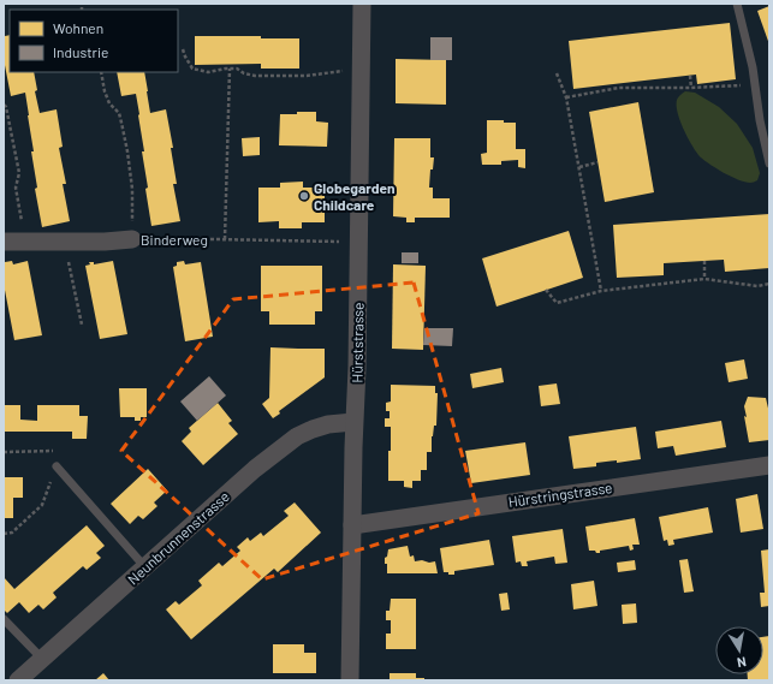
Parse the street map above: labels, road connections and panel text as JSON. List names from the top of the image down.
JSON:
{
  "streets": {
    "street": [
      "Binderweg",
      "Hürststrasse",
      "Hürstringstrasse",
      "Neunbrunnenstrasse"
    ]
  },
  "crossings": [
    ["Hürststrasse", "Hürstringstrasse"],
    ["Hürststrasse", "Neunbrunnenstrasse"]
  ],
  "places": ["Globegarden Childcare"],
  "legend": ["Wohnen", "Industrie"],
  "north": "bottom"
}
